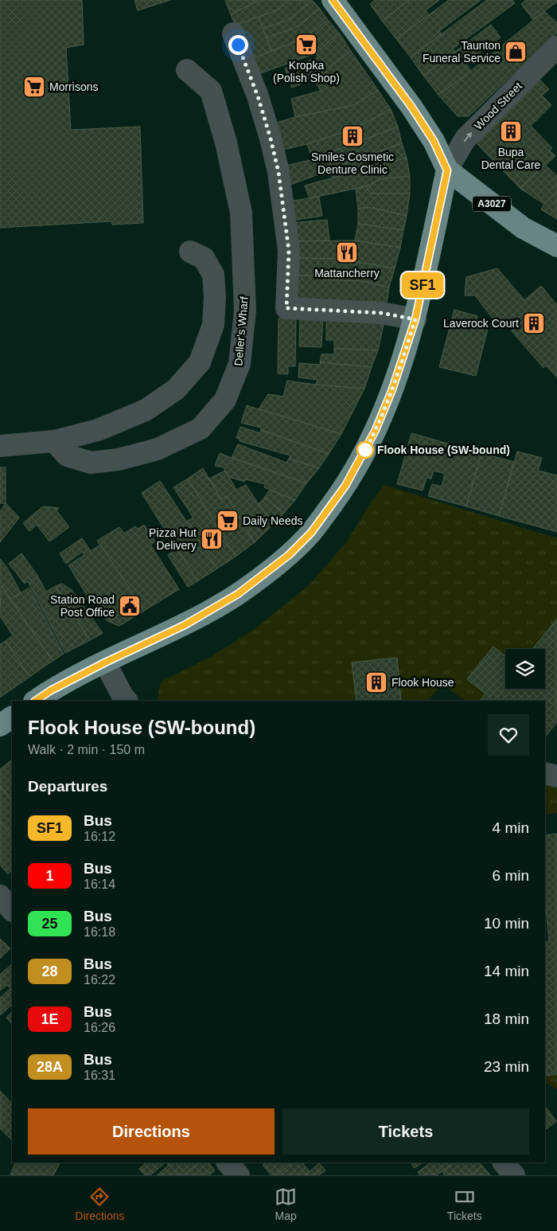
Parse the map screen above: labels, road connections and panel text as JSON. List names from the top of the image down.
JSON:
{
  "streets": {
    "main road": ["A3027"],
    "street": ["Wood Street", "Deller's Wharf"]
  },
  "crossings": [
    ["Wood Street", "A3027"]
  ],
  "one_way": ["Wood Street"],
  "places": {
    "supermarket": ["Kropka (Polish Shop)", "Morrisons", "Daily Needs"],
    "shop": ["Taunton Funeral Service"],
    "building": [
      "Bupa Dental Care",
      "Smiles Cosmetic Denture Clinic",
      "Laverock Court",
      "Flook House"
    ],
    "restaurant": ["Mattancherry", "Pizza Hut Delivery"],
    "other": ["Flook House (SW-bound)"],
    "public building": ["Station Road Post Office"]
  },
  "lines": ["bus line SF1"],
  "page": {
    "on_map": "SF1",
    "heading": [
      ["Flook House (SW-bound)", "Walk · 2 min · 150 m"],
      "Departures"
    ],
    "list": [
      {
        "mark": "SF1",
        "name": "Bus",
        "note": "16:12",
        "value": "4 min"
      },
      {
        "mark": "1",
        "name": "Bus",
        "note": "16:14",
        "value": "6 min"
      },
      {
        "mark": "25",
        "name": "Bus",
        "note": "16:18",
        "value": "10 min"
      },
      {
        "mark": "28",
        "name": "Bus",
        "note": "16:22",
        "value": "14 min"
      },
      {
        "mark": "1E",
        "name": "Bus",
        "note": "16:26",
        "value": "18 min"
      },
      {
        "mark": "28A",
        "name": "Bus",
        "note": "16:31",
        "value": "23 min"
      }
    ],
    "buttons": ["Directions", "Tickets"],
    "tabs": ["Directions", "Map", "Tickets"]
  }
}
